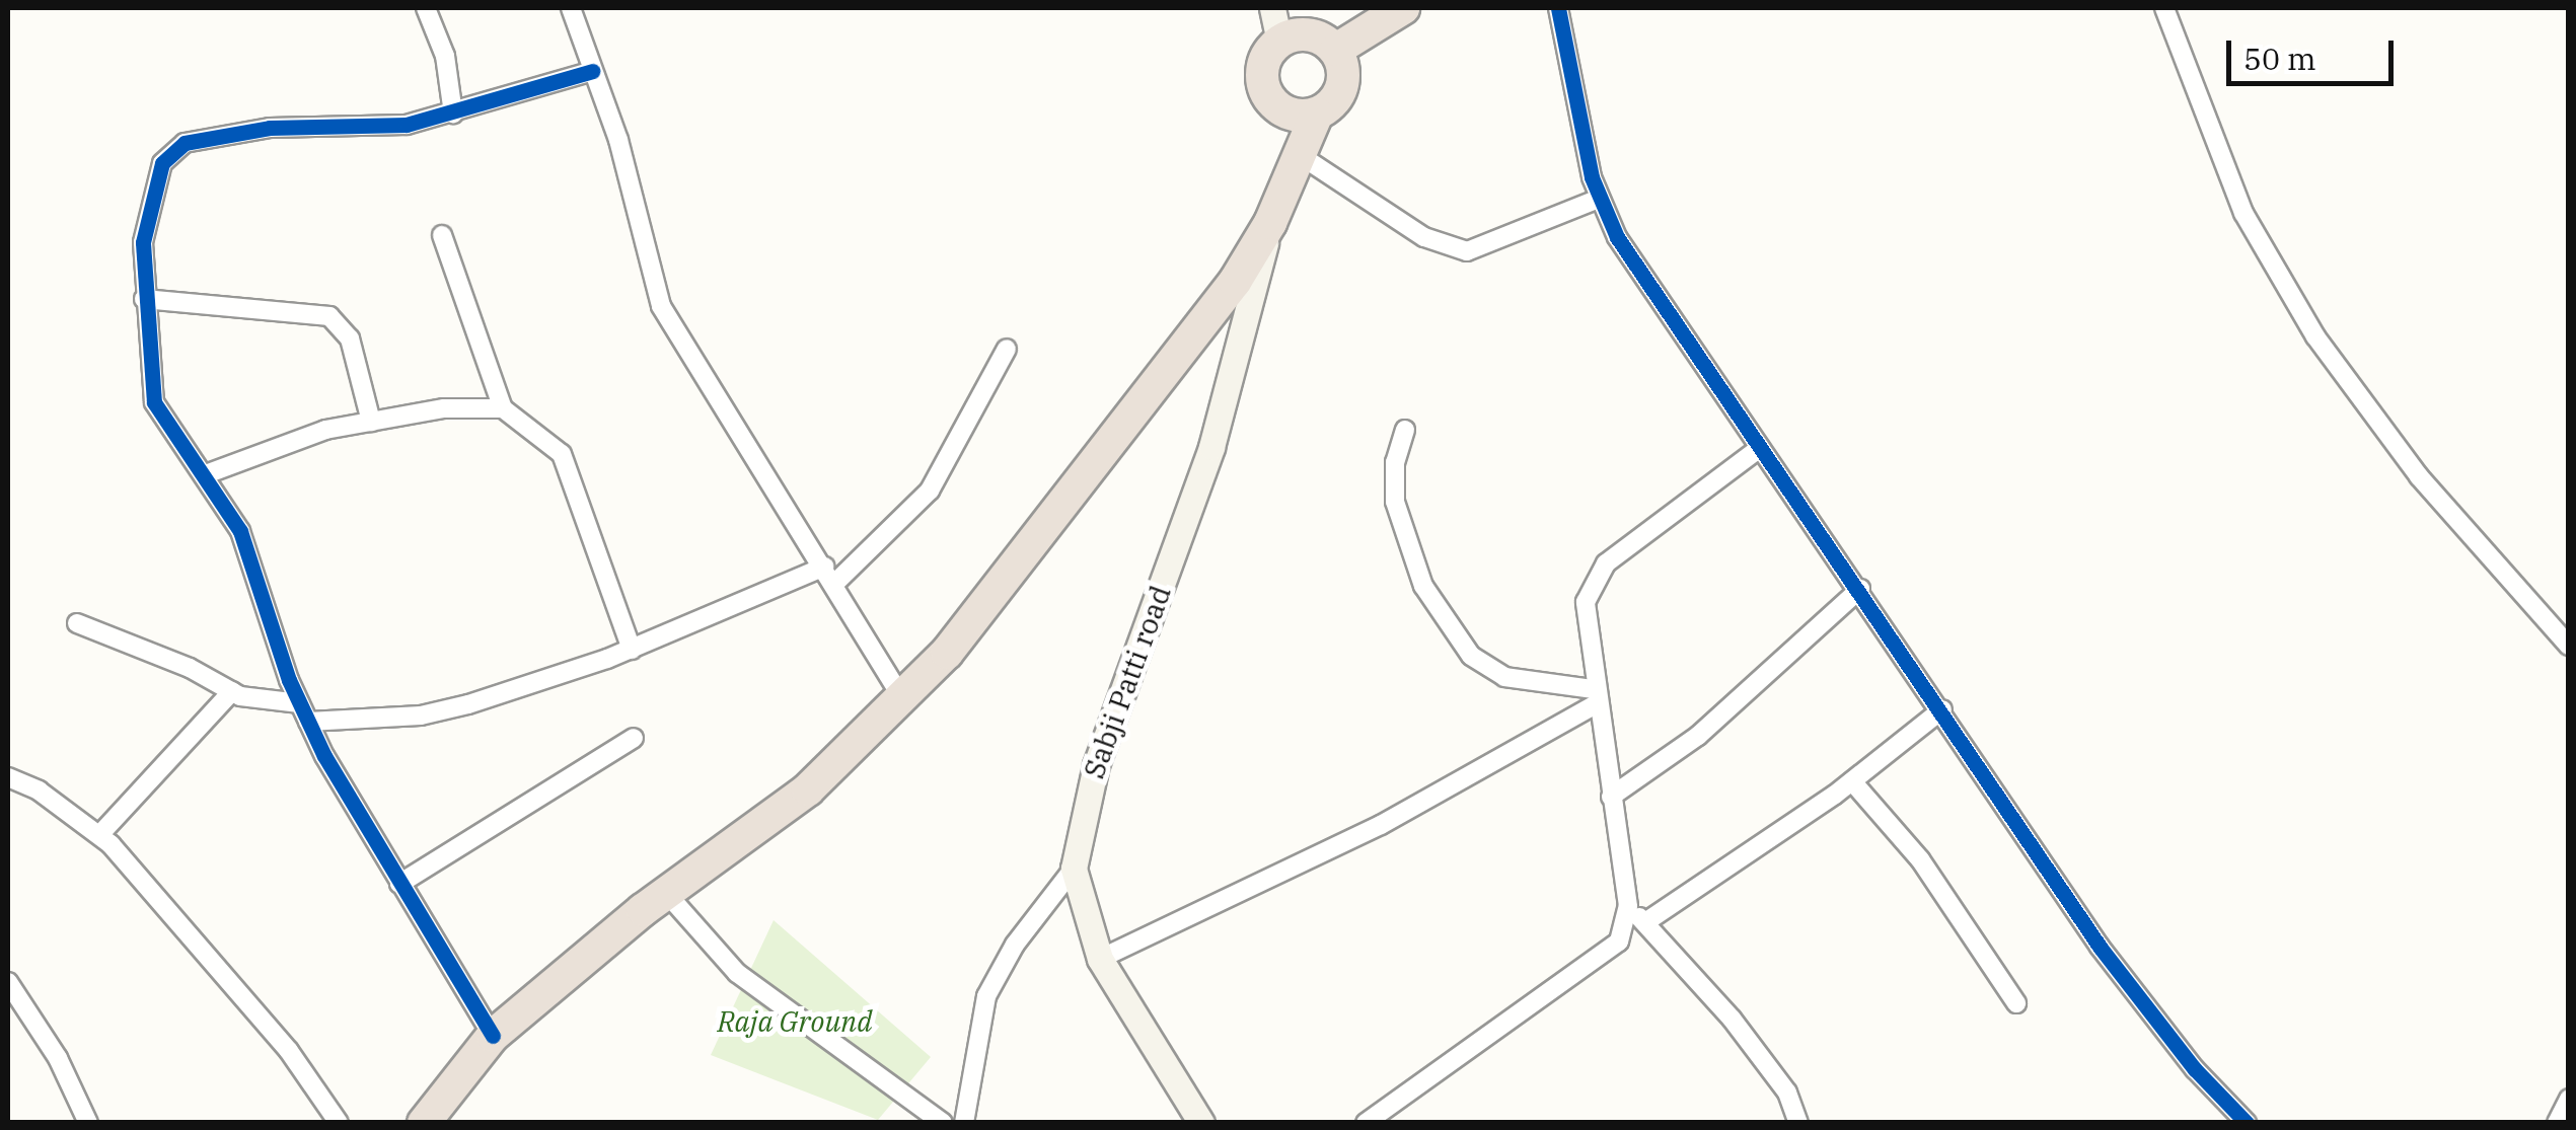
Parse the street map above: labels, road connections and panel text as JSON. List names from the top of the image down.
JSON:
{
  "streets": {
    "main road": ["Sabji Patti road"]
  },
  "parks": ["Raja Ground"],
  "scale_bar": "50 m"
}
